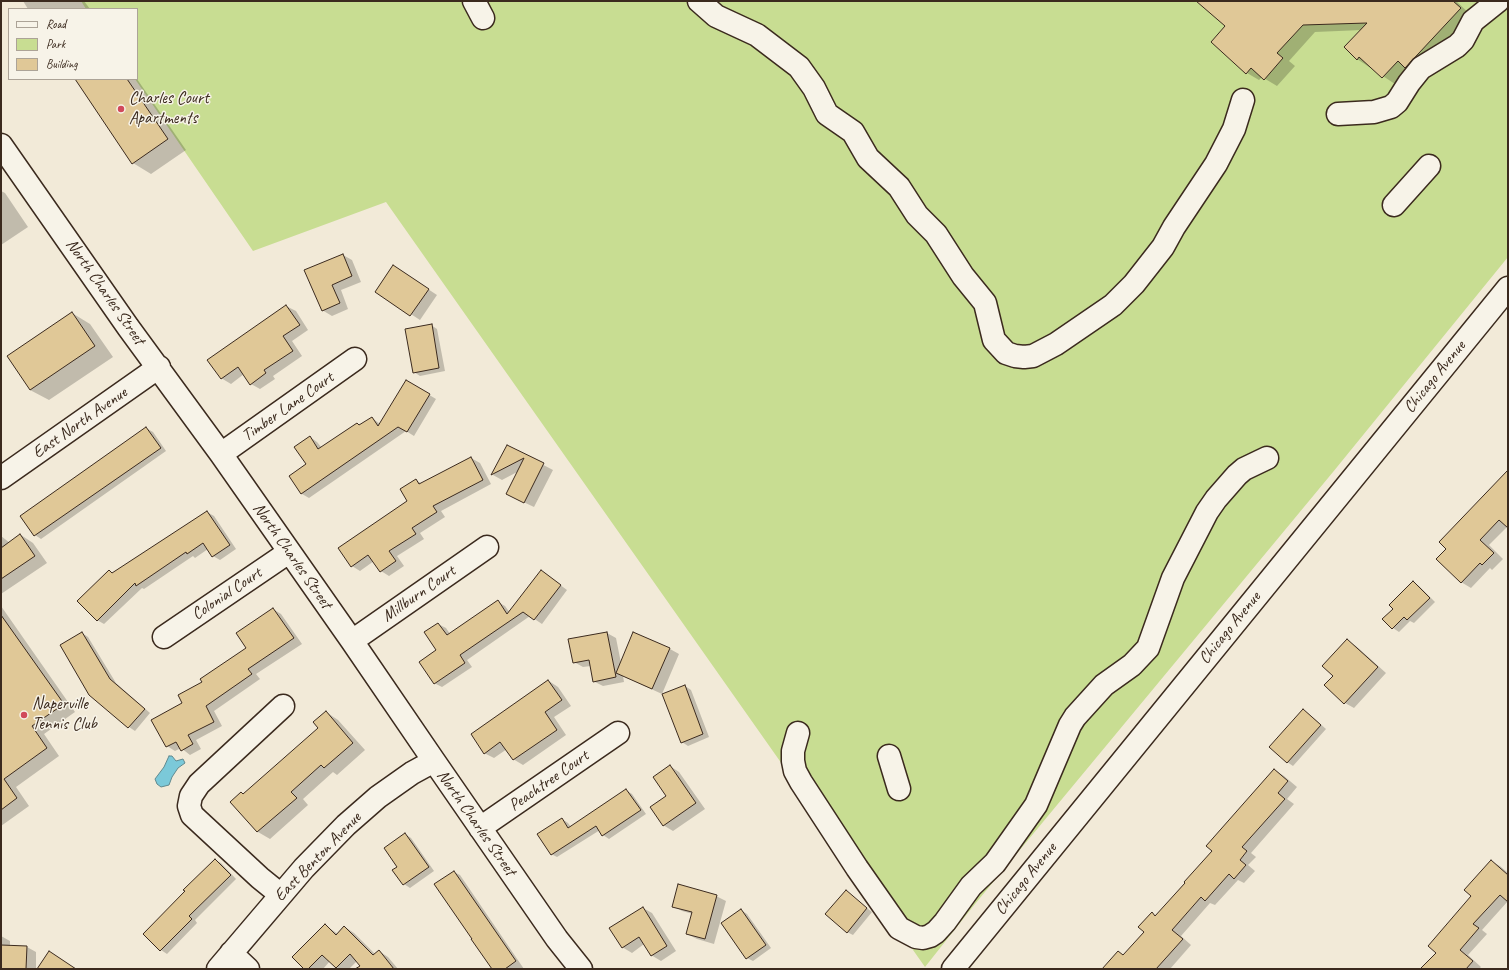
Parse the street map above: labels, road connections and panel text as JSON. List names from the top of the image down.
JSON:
{
  "streets": {
    "street": [
      "North Charles Street",
      "Chicago Avenue",
      "Timber Lane Court",
      "East North Avenue",
      "Colonial Court",
      "Millburn Court",
      "Peachtree Court",
      "East Benton Avenue"
    ]
  },
  "crossings": [
    ["North Charles Street", "Timber Lane Court"],
    ["North Charles Street", "East North Avenue"],
    ["North Charles Street", "Colonial Court"],
    ["North Charles Street", "Millburn Court"],
    ["North Charles Street", "Peachtree Court"],
    ["North Charles Street", "East Benton Avenue"]
  ],
  "places": ["Charles Court Apartments", "Naperville Tennis Club"],
  "legend": ["Road", "Park", "Building"]
}
